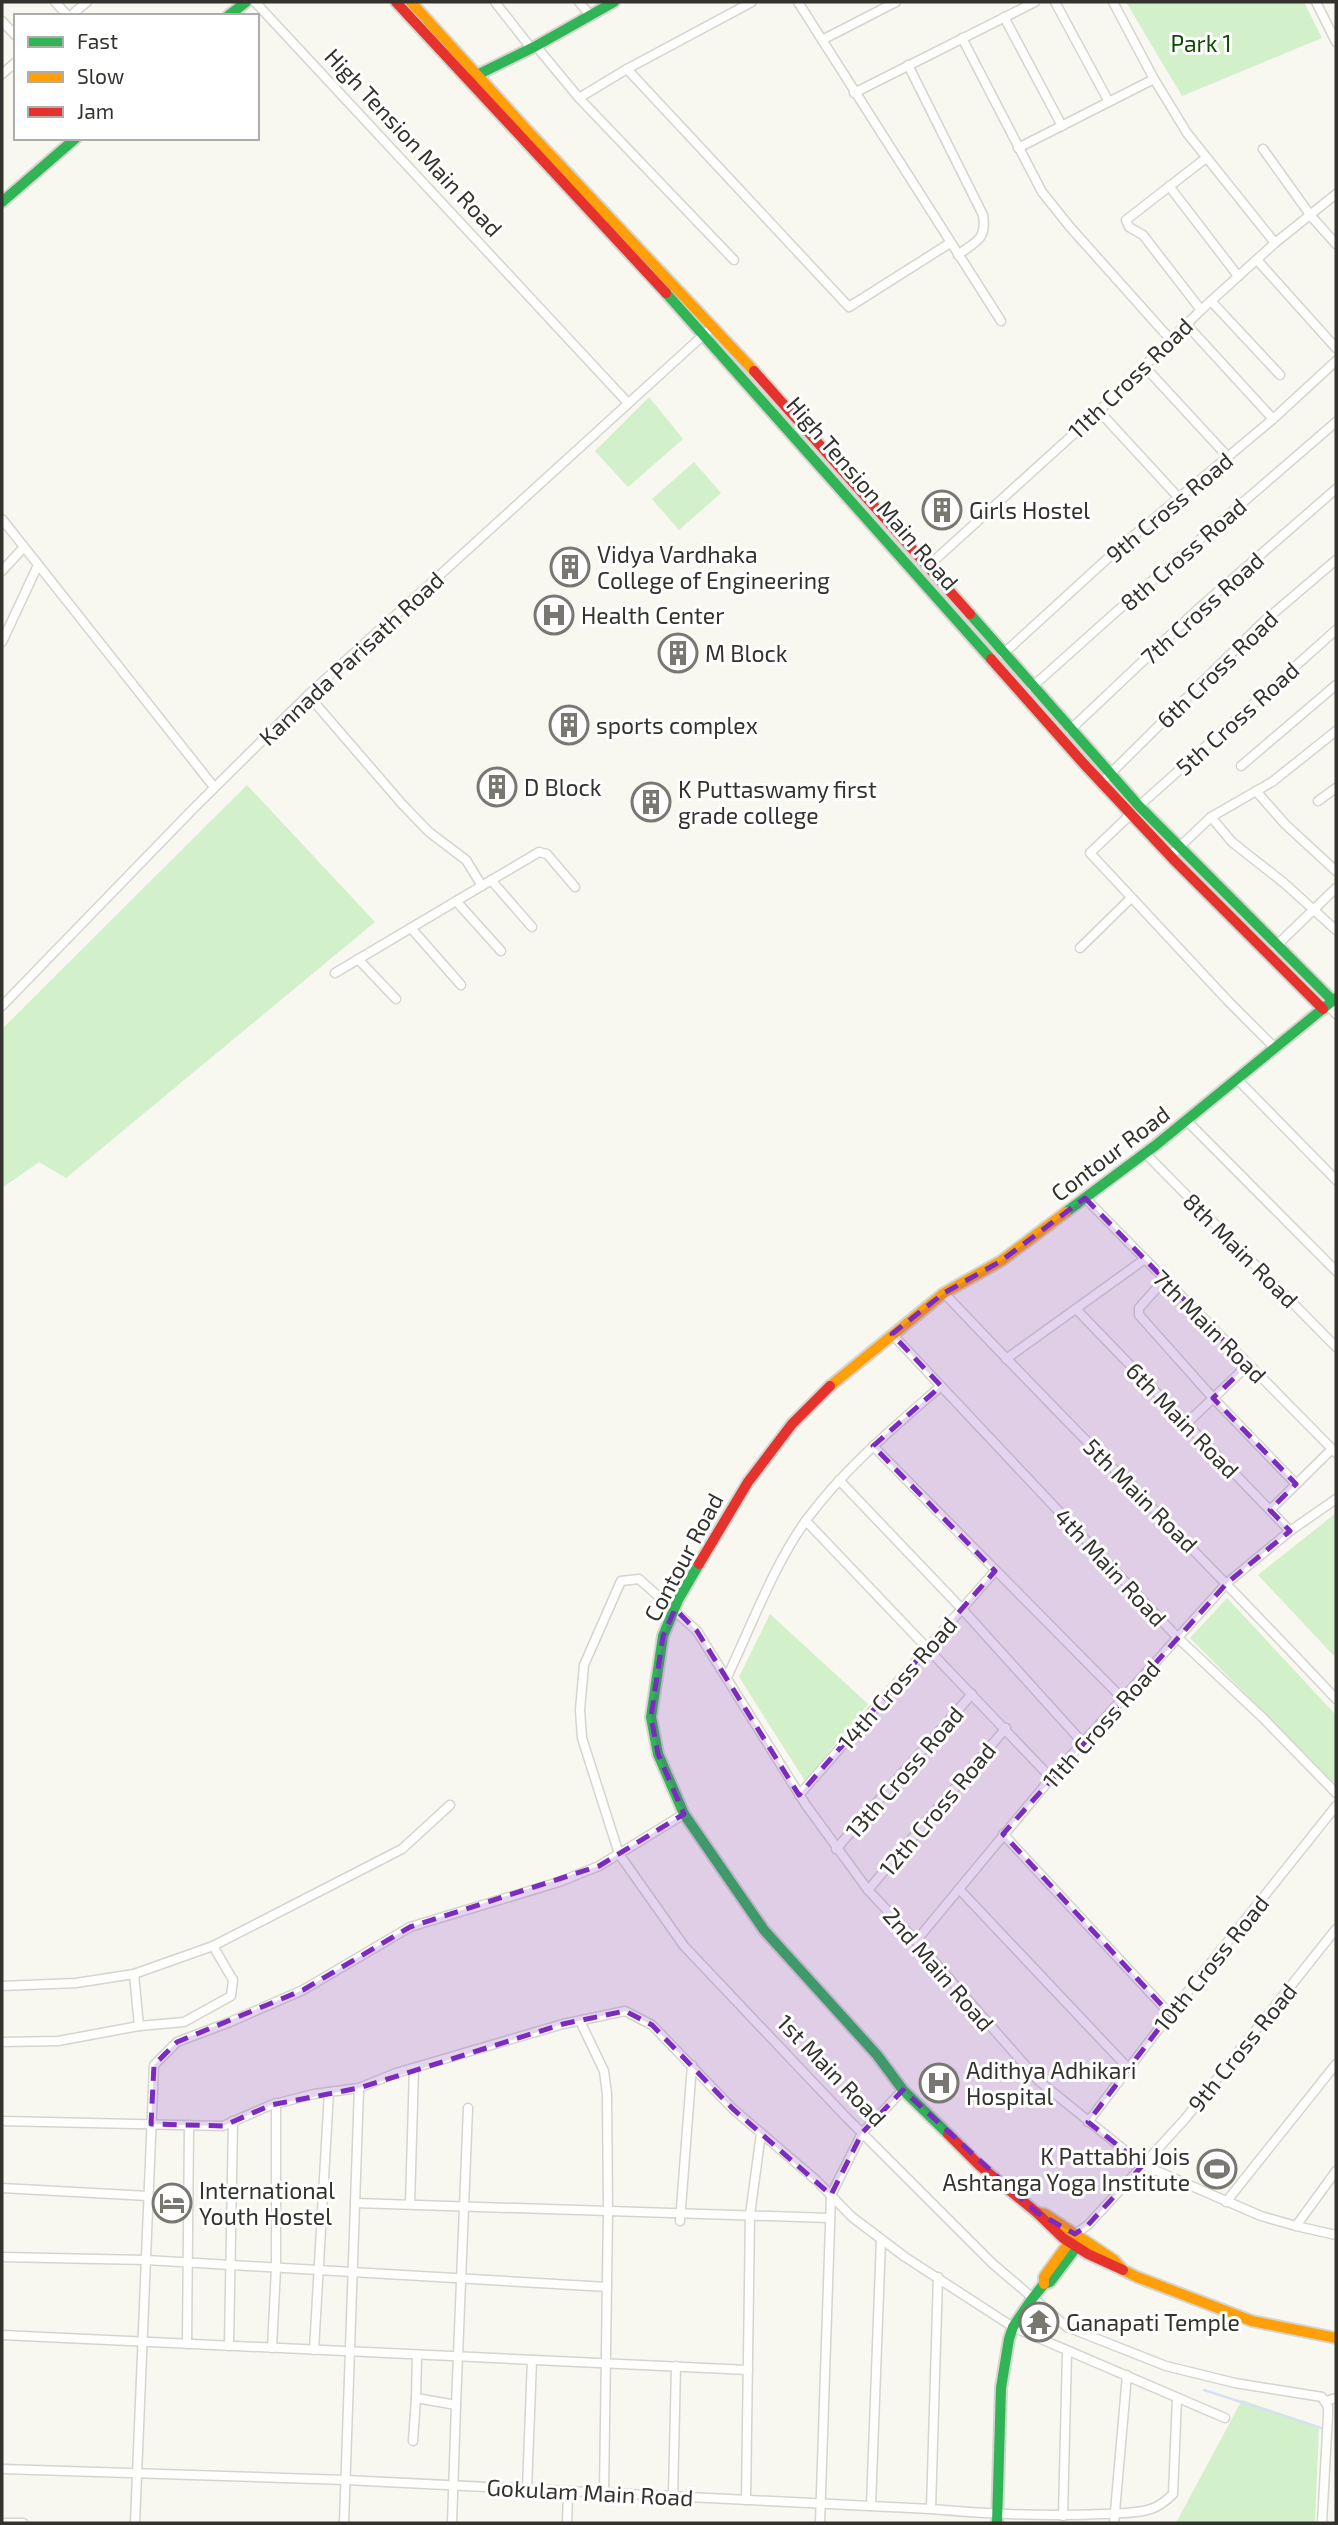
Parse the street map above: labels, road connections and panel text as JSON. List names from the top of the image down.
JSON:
{
  "streets": {
    "main road": ["High Tension Main Road", "Contour Road"],
    "street": [
      "11th Cross Road",
      "9th Cross Road",
      "8th Cross Road",
      "7th Cross Road",
      "Kannada Parisath Road",
      "6th Cross Road",
      "5th Cross Road",
      "8th Main Road",
      "7th Main Road",
      "6th Main Road",
      "5th Main Road",
      "4th Main Road",
      "14th Cross Road",
      "13th Cross Road",
      "12th Cross Road",
      "10th Cross Road",
      "2nd Main Road",
      "1st Main Road",
      "Gokulam Main Road"
    ]
  },
  "crossings": [
    ["High Tension Main Road", "Kannada Parisath Road"],
    ["High Tension Main Road", "6th Cross Road"],
    ["High Tension Main Road", "5th Cross Road"],
    ["High Tension Main Road", "Contour Road"],
    ["11th Cross Road", "6th Main Road"],
    ["11th Cross Road", "5th Main Road"],
    ["11th Cross Road", "4th Main Road"],
    ["11th Cross Road", "2nd Main Road"],
    ["9th Cross Road", "Contour Road"],
    ["9th Cross Road", "2nd Main Road"],
    ["Contour Road", "8th Main Road"],
    ["Contour Road", "7th Main Road"],
    ["Contour Road", "5th Main Road"],
    ["Contour Road", "4th Main Road"],
    ["Contour Road", "2nd Main Road"],
    ["Contour Road", "1st Main Road"],
    ["14th Cross Road", "2nd Main Road"],
    ["13th Cross Road", "2nd Main Road"],
    ["12th Cross Road", "2nd Main Road"],
    ["10th Cross Road", "2nd Main Road"],
    ["2nd Main Road", "1st Main Road"]
  ],
  "parks": ["Park 1"],
  "places": {
    "building": [
      "Girls Hostel",
      "Vidya Vardhaka College of Engineering",
      "M Block",
      "sports complex",
      "D Block",
      "K Puttaswamy first grade college"
    ],
    "hospital": ["Health Center", "Adithya Adhikari Hospital"],
    "sports": ["K Pattabhi Jois Ashtanga Yoga Institute"],
    "hotel": ["International Youth Hostel"],
    "temple": ["Ganapati Temple"]
  },
  "legend": ["Fast", "Slow", "Jam"]
}
